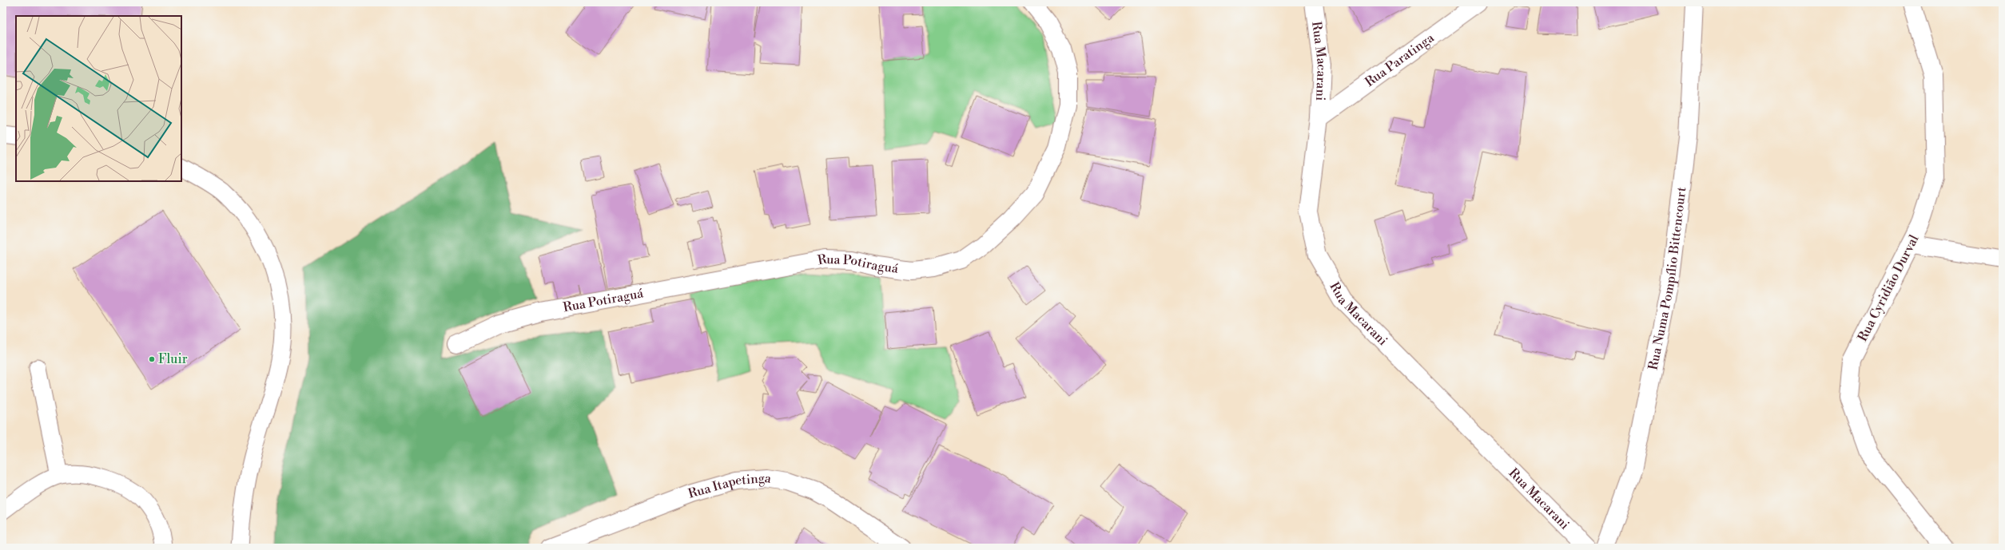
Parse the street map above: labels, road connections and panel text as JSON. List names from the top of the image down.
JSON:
{
  "streets": {
    "street": [
      "Rua Macarani",
      "Rua Paratinga",
      "Rua Potiraguá",
      "Rua Numa Pompílio Bittencourt",
      "Rua Cyridião Durval",
      "Rua Itapetinga"
    ]
  },
  "crossings": [
    ["Rua Macarani", "Rua Paratinga"]
  ],
  "places": ["Fluir"]
}
